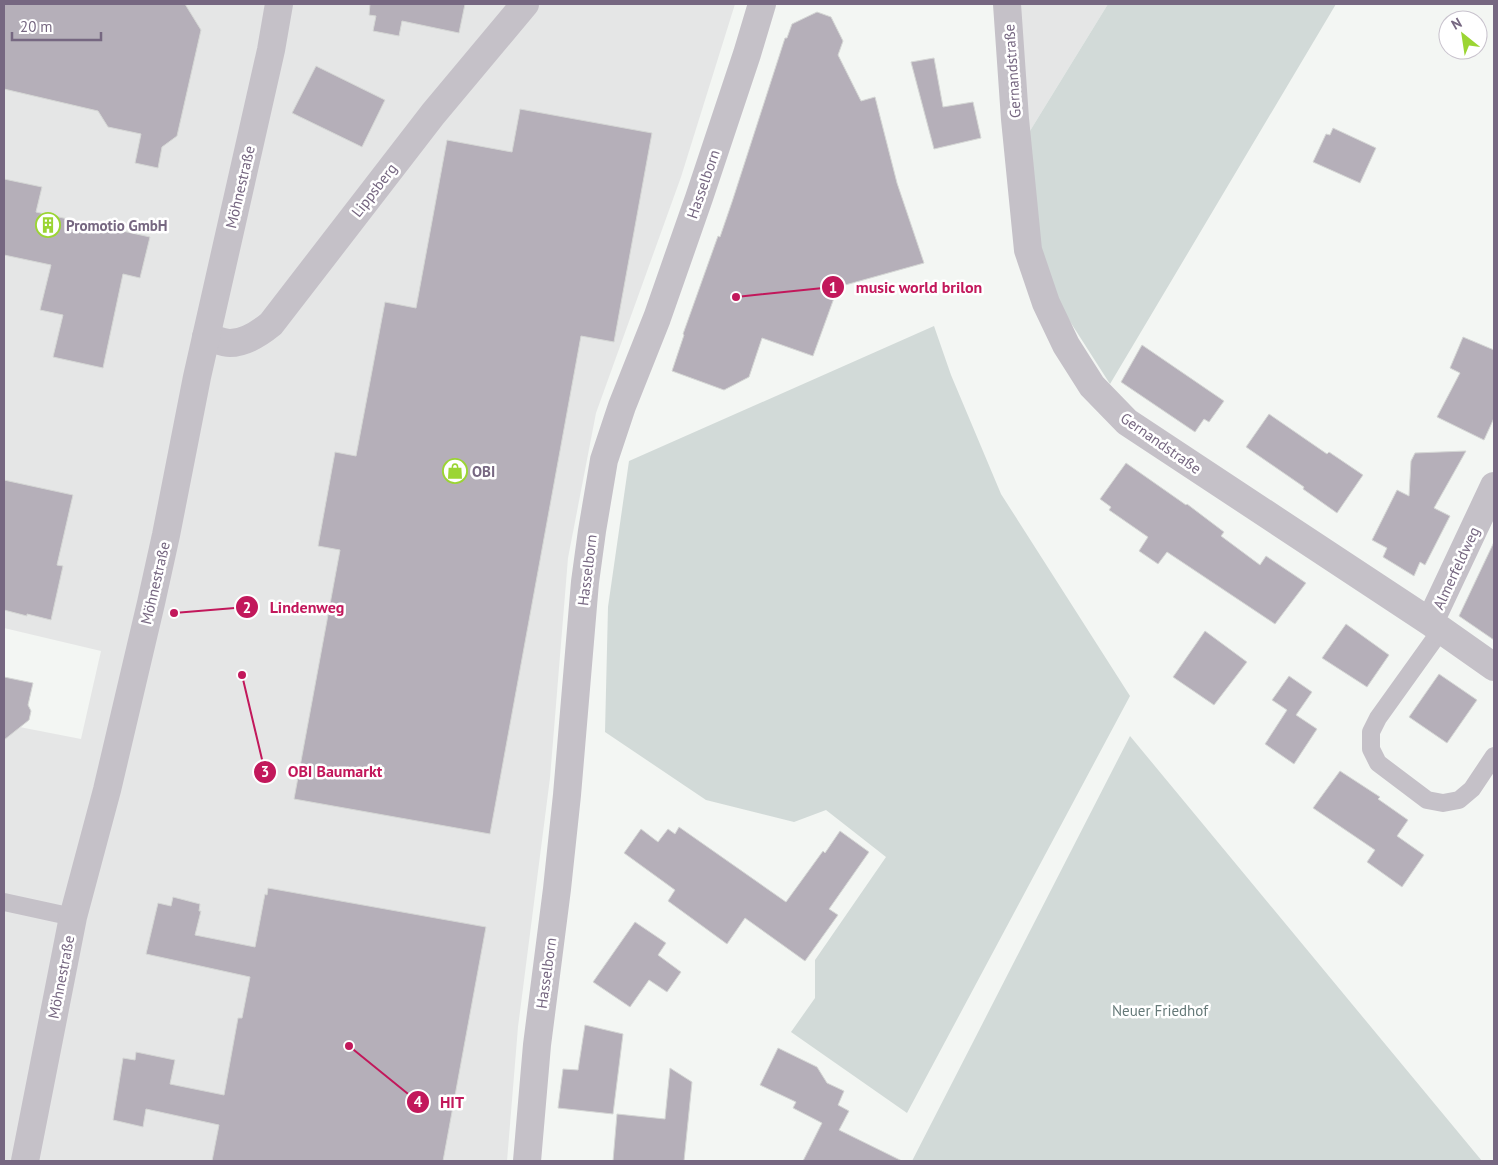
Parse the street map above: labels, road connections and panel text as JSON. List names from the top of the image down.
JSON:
{
  "streets": {
    "street": [
      "Gernandstraße",
      "Hasselborn",
      "Möhnestraße",
      "Lippsberg",
      "Almerfeldweg"
    ]
  },
  "crossings": [
    ["Gernandstraße", "Almerfeldweg"],
    ["Möhnestraße", "Lippsberg"]
  ],
  "parks": ["Neuer Friedhof"],
  "places": {
    "building": ["Promotio GmbH"],
    "other": [
      "music world brilon",
      "Lindenweg",
      "OBI Baumarkt",
      "HIT"
    ],
    "shop": ["OBI"]
  },
  "scale_bar": "20 m",
  "north": "top left"
}
